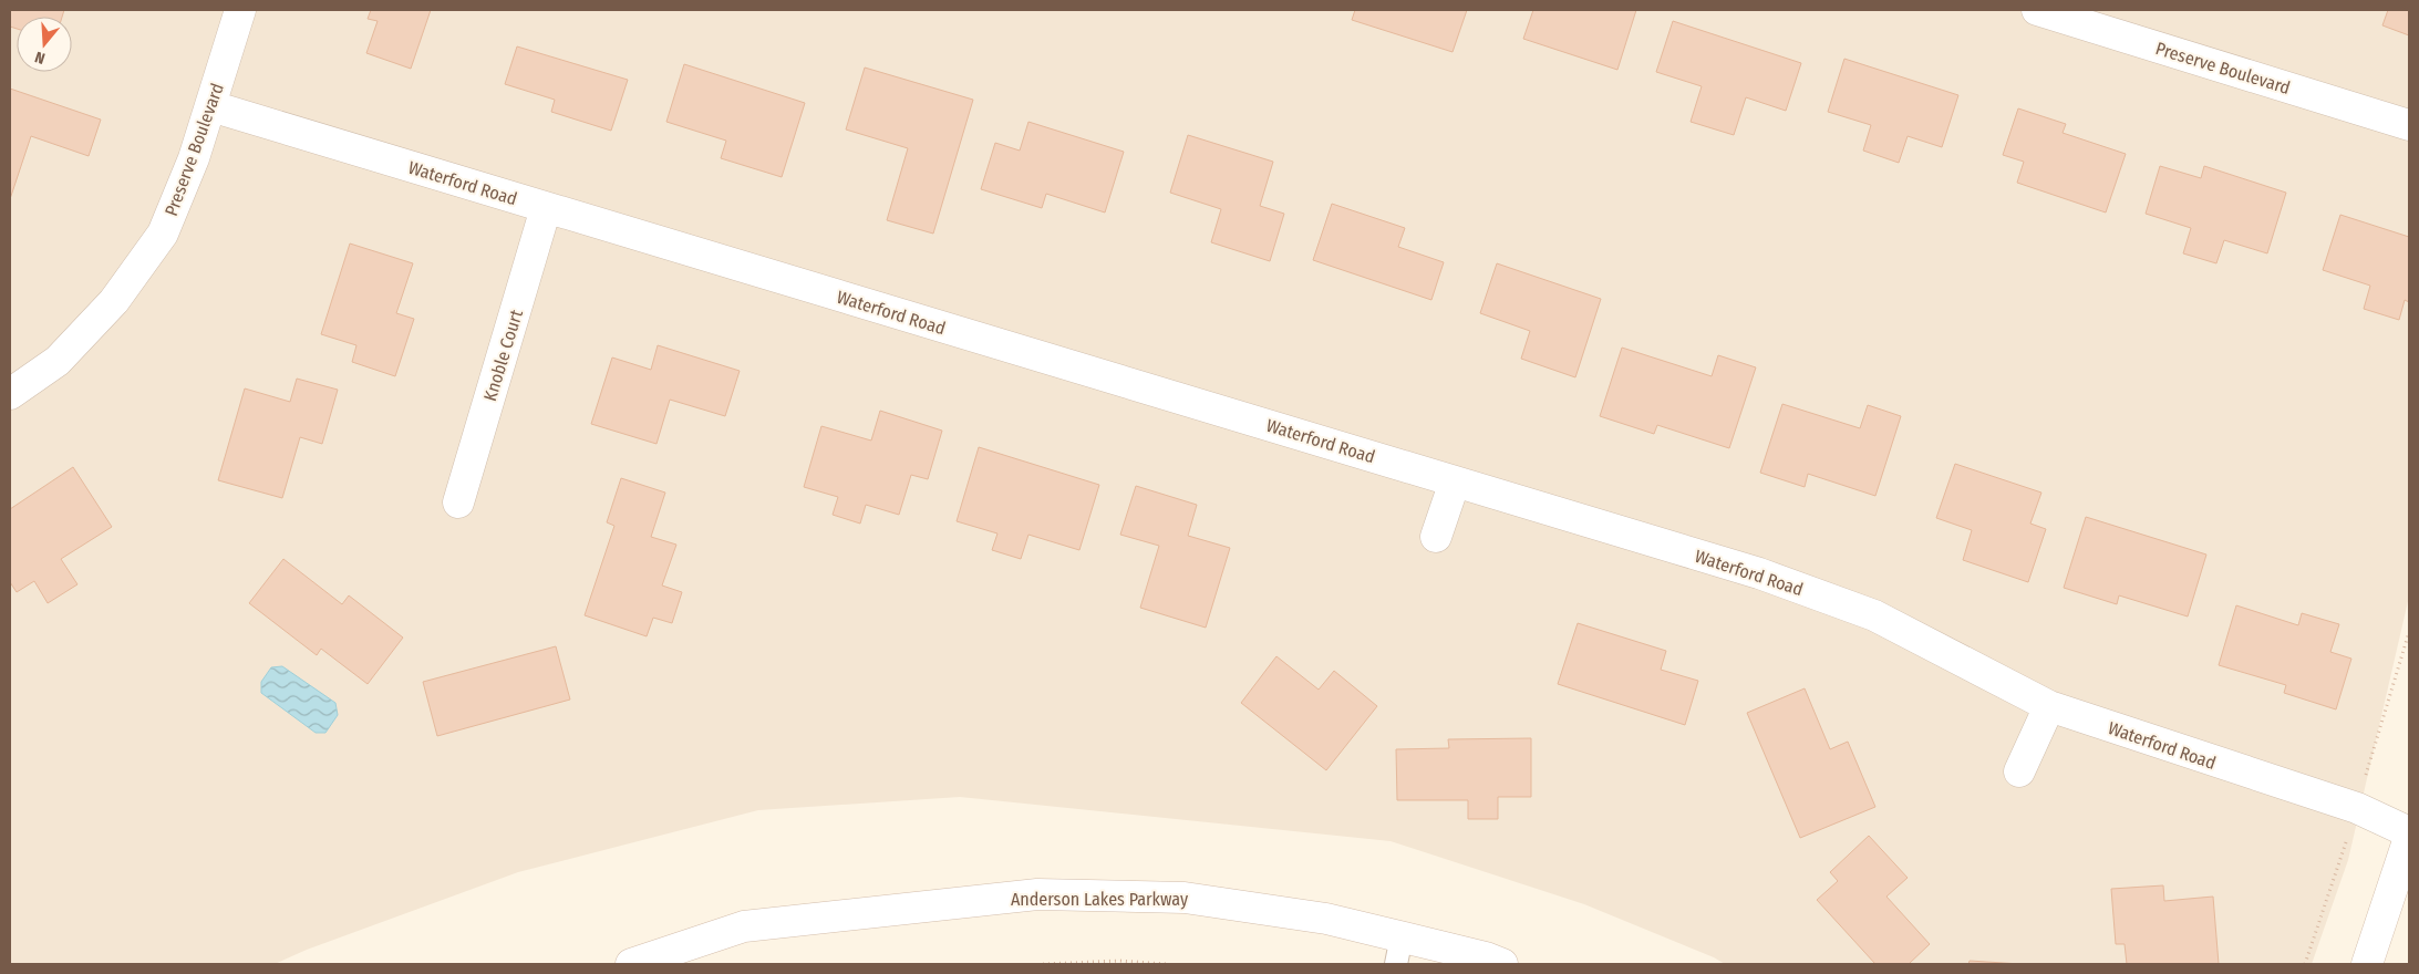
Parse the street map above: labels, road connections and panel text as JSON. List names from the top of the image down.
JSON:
{
  "streets": {
    "street": [
      "Preserve Boulevard",
      "Waterford Road",
      "Knoble Court",
      "Anderson Lakes Parkway"
    ]
  },
  "crossings": [
    ["Preserve Boulevard", "Waterford Road"],
    ["Waterford Road", "Knoble Court"]
  ],
  "north": "bottom"
}
